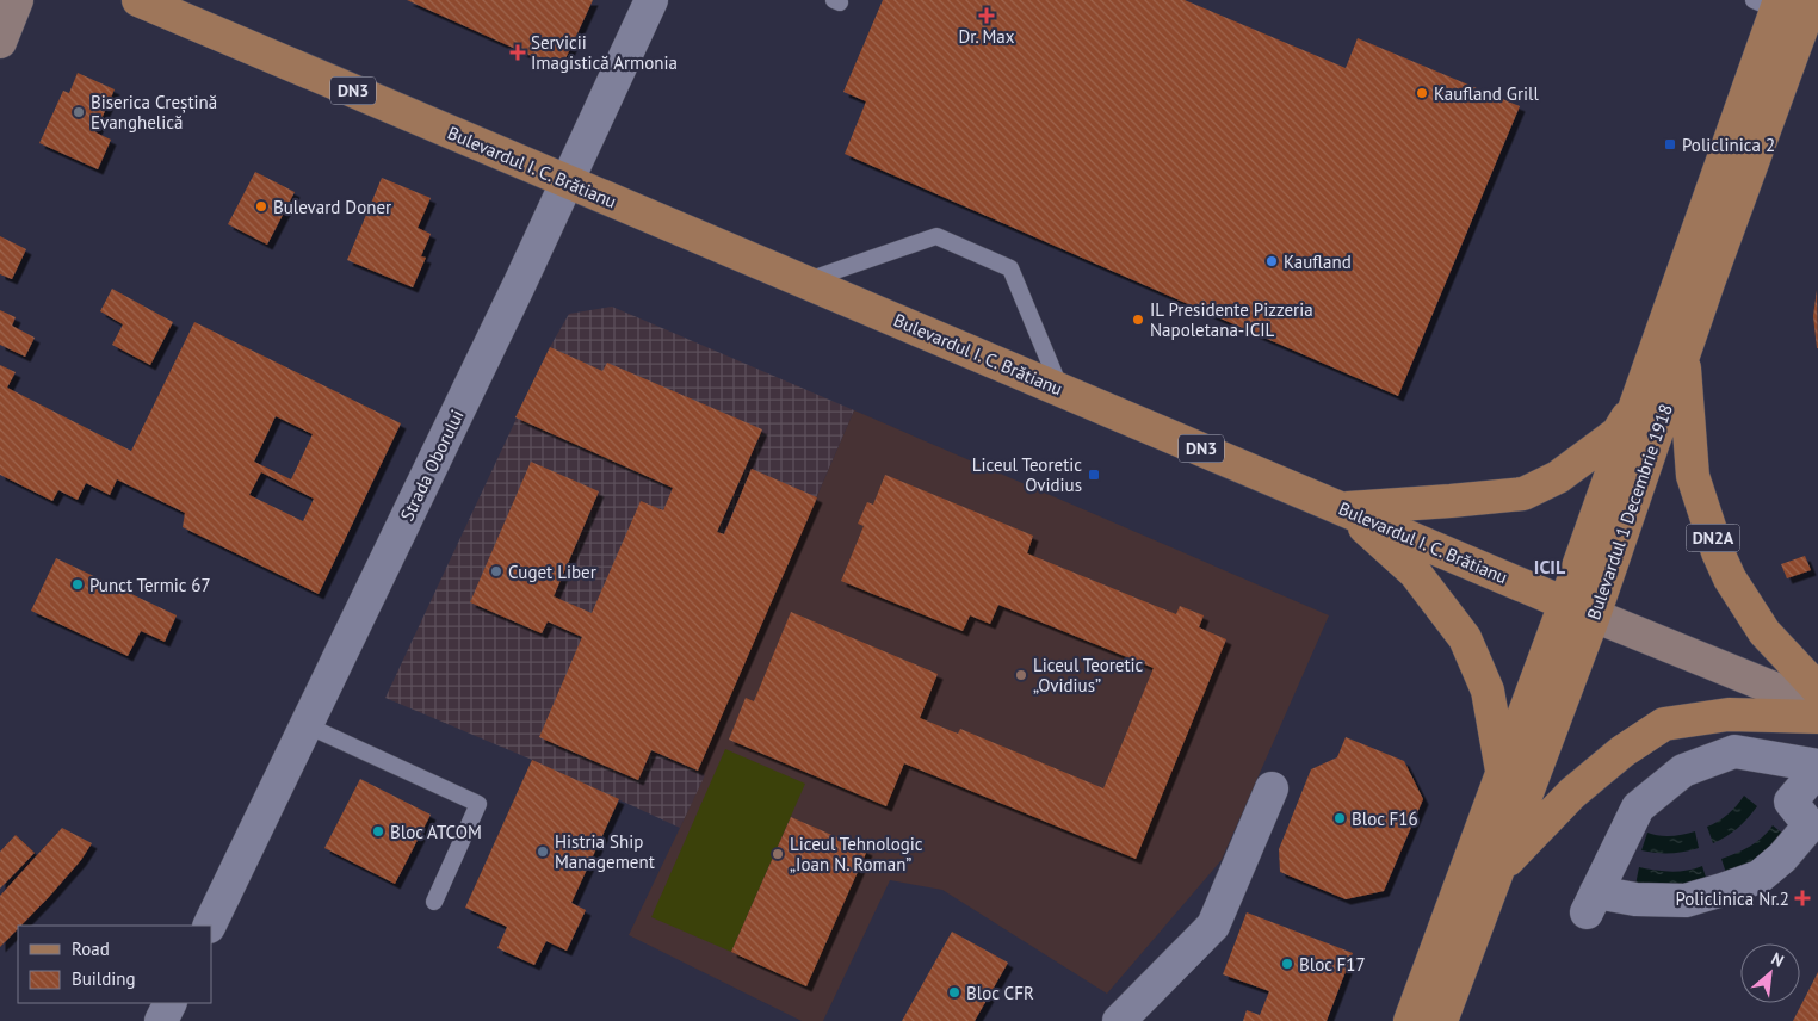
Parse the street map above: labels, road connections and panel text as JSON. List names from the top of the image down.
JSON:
{
  "streets": {
    "main road": [
      "DN3",
      "Bulevardul I. C. Brătianu",
      "Bulevardul 1 Decembrie 1918",
      "DN2A"
    ],
    "street": ["Strada Oborului"]
  },
  "crossings": [
    ["Bulevardul I. C. Brătianu", "Strada Oborului"],
    ["Bulevardul I. C. Brătianu", "Bulevardul 1 Decembrie 1918"],
    ["Bulevardul 1 Decembrie 1918", "DN2A"]
  ],
  "districts": ["ICIL"],
  "places": {
    "health": ["Dr. Max", "Servicii Imagistică Armonia", "Policlinica Nr.2"],
    "other": [
      "Kaufland Grill",
      "Biserica Creștină Evanghelică",
      "Bulevard Doner",
      "Kaufland",
      "IL Presidente Pizzeria Napoletana-ICIL",
      "Cuget Liber",
      "Punct Termic 67",
      "Liceul Teoretic „Ovidius”",
      "Bloc F16",
      "Bloc ATCOM",
      "Histria Ship Management",
      "Liceul Tehnologic „Ioan N. Roman”",
      "Bloc F17",
      "Bloc CFR"
    ],
    "transit": ["Policlinica 2", "Liceul Teoretic Ovidius"]
  },
  "legend": ["Road", "Building"],
  "north": "top right"
}
